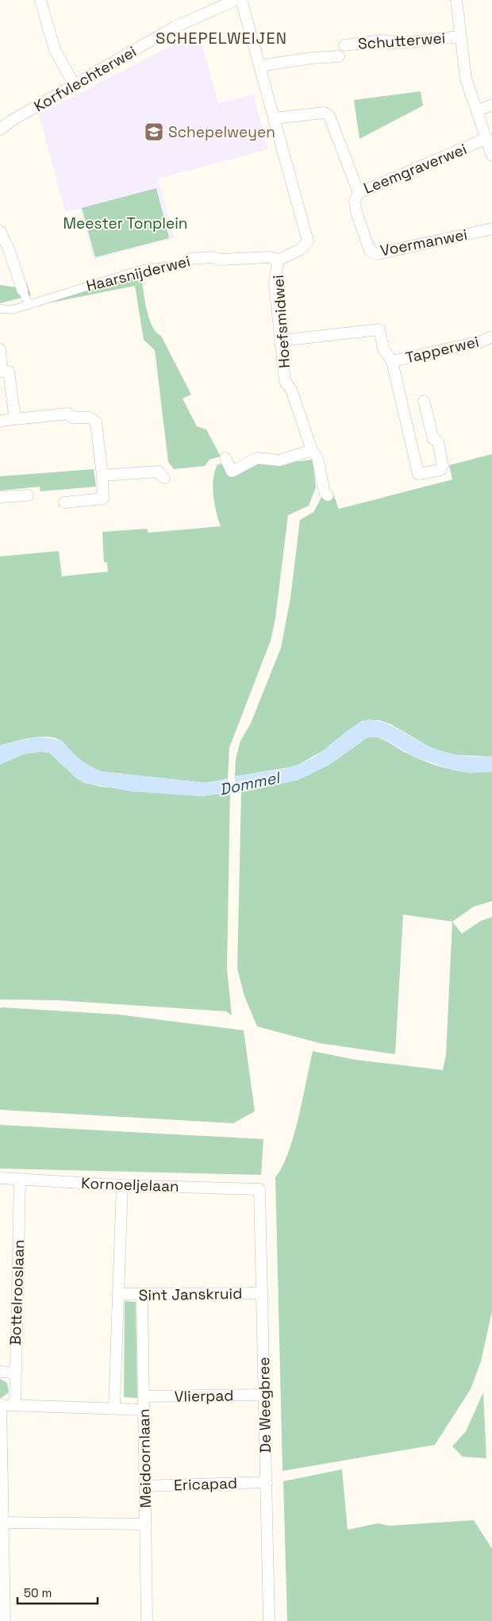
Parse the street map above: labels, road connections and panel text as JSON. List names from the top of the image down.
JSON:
{
  "streets": {
    "street": [
      "Schutterwei",
      "Korfvlechterwei",
      "Leemgraverwei",
      "Voermanwei",
      "Haarsnijderwei",
      "Hoefsmidwei",
      "Tapperwei",
      "Kornoeljelaan",
      "Bottelrooslaan",
      "Sint Janskruid",
      "Vlierpad",
      "De Weegbree",
      "Meidoornlaan",
      "Ericapad"
    ]
  },
  "crossings": [
    ["Schutterwei", "Leemgraverwei"],
    ["Leemgraverwei", "Voermanwei"],
    ["Leemgraverwei", "Hoefsmidwei"],
    ["Haarsnijderwei", "Hoefsmidwei"],
    ["Kornoeljelaan", "Bottelrooslaan"],
    ["Kornoeljelaan", "De Weegbree"],
    ["Kornoeljelaan", "Meidoornlaan"],
    ["Sint Janskruid", "De Weegbree"],
    ["Sint Janskruid", "Meidoornlaan"],
    ["Vlierpad", "De Weegbree"],
    ["Vlierpad", "Meidoornlaan"],
    ["De Weegbree", "Ericapad"],
    ["Meidoornlaan", "Ericapad"]
  ],
  "districts": ["SCHEPELWEIJEN"],
  "water": ["Dommel"],
  "parks": ["Meester Tonplein"],
  "places": {
    "school or university": ["Schepelweyen"]
  },
  "scale_bar": "50 m"
}
